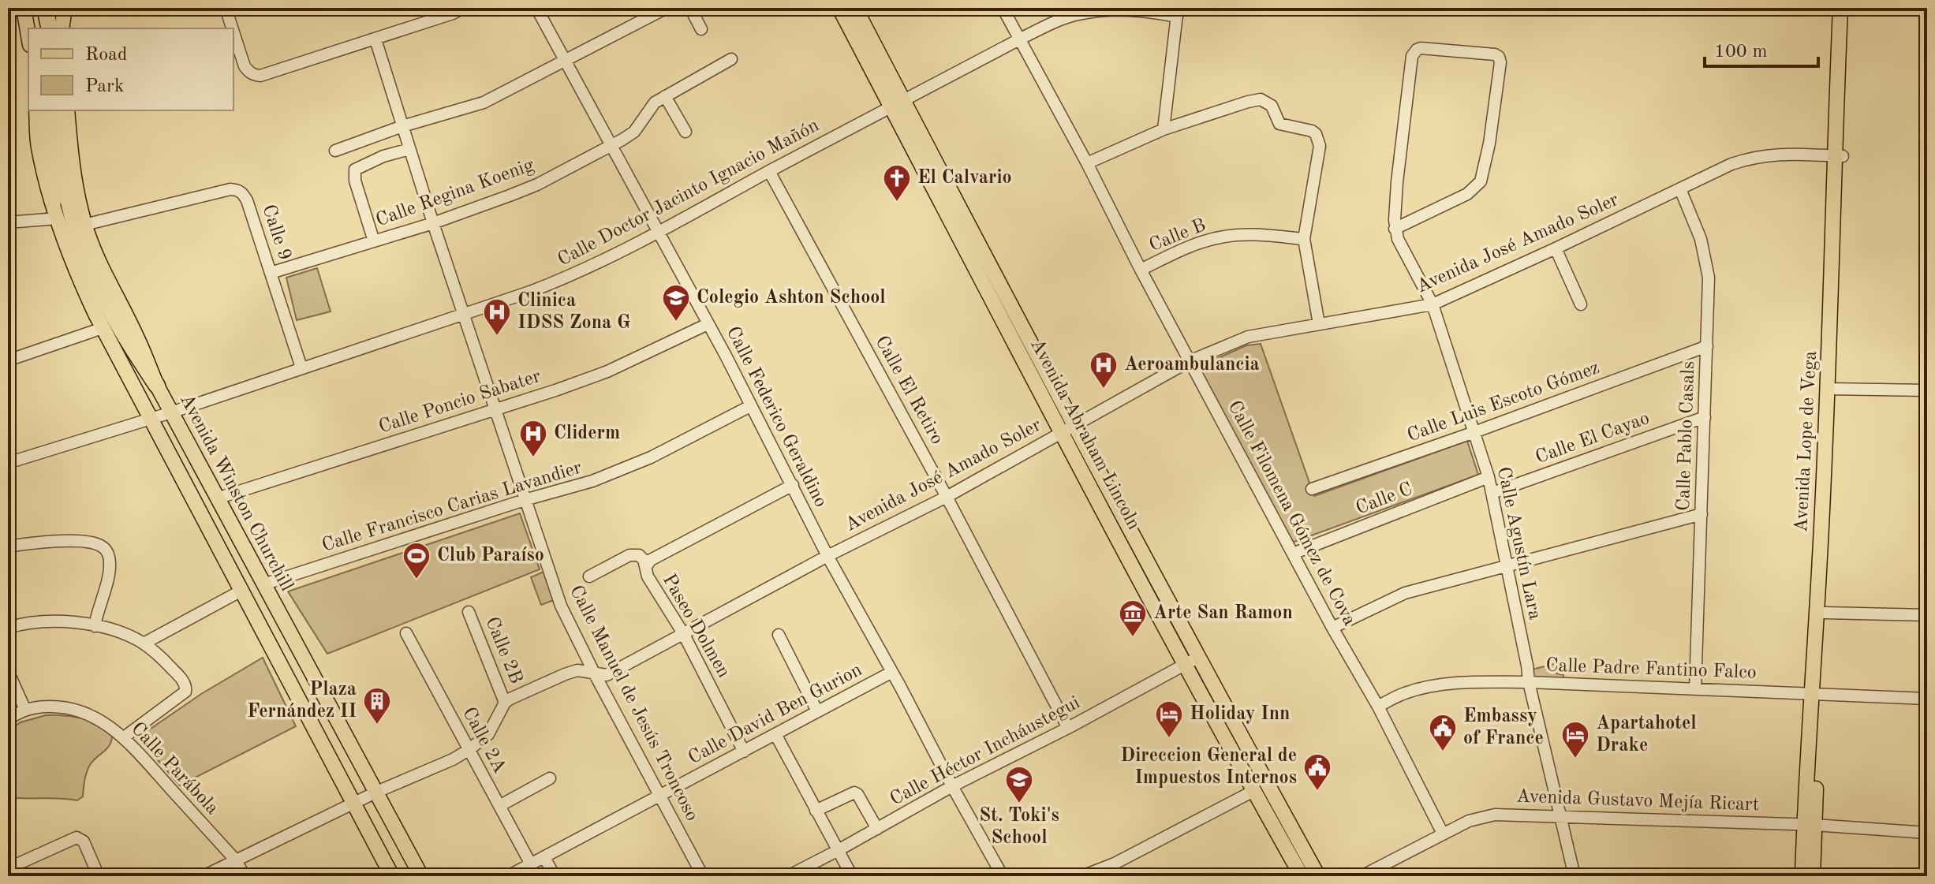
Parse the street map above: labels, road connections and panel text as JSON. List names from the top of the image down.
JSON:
{
  "streets": {
    "main road": ["Avenida Abraham Lincoln", "Avenida Lope de Vega", "Avenida Winston Churchill"],
    "street": [
      "Calle Regina Koenig",
      "Calle Doctor Jacinto Ignacio Mañón",
      "Calle 9",
      "Calle B",
      "Avenida José Amado Soler",
      "Calle El Retiro",
      "Calle Poncio Sabater",
      "Calle Luis Escoto Gómez",
      "Calle Federico Geraldino",
      "Calle Pablo Casals",
      "Calle El Cayao",
      "Calle C",
      "Calle Francisco Carias Lavandier",
      "Calle Filomena Gómez de Cova",
      "Calle Agustín Lara",
      "Paseo Dolmen",
      "Calle 2B",
      "Calle Padre Fantino Falco",
      "Calle Manuel de Jesús Troncoso",
      "Calle David Ben Gurion",
      "Calle 2A",
      "Calle Héctor Incháustegui",
      "Calle Parábola",
      "Avenida Gustavo Mejía Ricart"
    ]
  },
  "crossings": [
    ["Calle Regina Koenig", "Calle 9"],
    ["Calle Regina Koenig", "Calle Federico Geraldino"],
    ["Calle Regina Koenig", "Calle Manuel de Jesús Troncoso"],
    ["Calle Doctor Jacinto Ignacio Mañón", "Calle 9"],
    ["Calle Doctor Jacinto Ignacio Mañón", "Calle El Retiro"],
    ["Calle Doctor Jacinto Ignacio Mañón", "Calle Federico Geraldino"],
    ["Calle Doctor Jacinto Ignacio Mañón", "Avenida Abraham Lincoln"],
    ["Calle Doctor Jacinto Ignacio Mañón", "Avenida Winston Churchill"],
    ["Calle Doctor Jacinto Ignacio Mañón", "Calle Filomena Gómez de Cova"],
    ["Calle Doctor Jacinto Ignacio Mañón", "Calle Manuel de Jesús Troncoso"],
    ["Calle B", "Calle Filomena Gómez de Cova"],
    ["Avenida José Amado Soler", "Calle El Retiro"],
    ["Avenida José Amado Soler", "Calle Federico Geraldino"],
    ["Avenida José Amado Soler", "Avenida Abraham Lincoln"],
    ["Avenida José Amado Soler", "Calle Pablo Casals"],
    ["Avenida José Amado Soler", "Avenida Lope de Vega"],
    ["Avenida José Amado Soler", "Calle Filomena Gómez de Cova"],
    ["Avenida José Amado Soler", "Calle Agustín Lara"],
    ["Avenida José Amado Soler", "Paseo Dolmen"],
    ["Avenida José Amado Soler", "Calle 2B"],
    ["Avenida José Amado Soler", "Calle Manuel de Jesús Troncoso"],
    ["Calle El Retiro", "Calle Héctor Incháustegui"],
    ["Calle Poncio Sabater", "Calle Federico Geraldino"],
    ["Calle Poncio Sabater", "Avenida Winston Churchill"],
    ["Calle Poncio Sabater", "Calle Manuel de Jesús Troncoso"],
    ["Calle Luis Escoto Gómez", "Calle Pablo Casals"],
    ["Calle Luis Escoto Gómez", "Calle Agustín Lara"],
    ["Calle Federico Geraldino", "Calle Francisco Carias Lavandier"],
    ["Calle Federico Geraldino", "Paseo Dolmen"],
    ["Calle Federico Geraldino", "Calle David Ben Gurion"],
    ["Calle Federico Geraldino", "Calle Héctor Incháustegui"],
    ["Avenida Abraham Lincoln", "Calle Héctor Incháustegui"],
    ["Calle Pablo Casals", "Calle El Cayao"],
    ["Calle Pablo Casals", "Calle Padre Fantino Falco"],
    ["Calle El Cayao", "Calle Agustín Lara"],
    ["Avenida Lope de Vega", "Calle Padre Fantino Falco"],
    ["Avenida Lope de Vega", "Avenida Gustavo Mejía Ricart"],
    ["Avenida Winston Churchill", "Calle Francisco Carias Lavandier"],
    ["Calle C", "Calle Filomena Gómez de Cova"],
    ["Calle C", "Calle Agustín Lara"],
    ["Calle Francisco Carias Lavandier", "Calle Manuel de Jesús Troncoso"],
    ["Calle Filomena Gómez de Cova", "Calle Padre Fantino Falco"],
    ["Calle Filomena Gómez de Cova", "Avenida Gustavo Mejía Ricart"],
    ["Calle Agustín Lara", "Calle Padre Fantino Falco"],
    ["Calle Agustín Lara", "Avenida Gustavo Mejía Ricart"],
    ["Paseo Dolmen", "Calle David Ben Gurion"],
    ["Calle Manuel de Jesús Troncoso", "Calle David Ben Gurion"],
    ["Calle David Ben Gurion", "Calle 2A"]
  ],
  "places": {
    "church": ["El Calvario"],
    "school or university": ["Colegio Ashton School", "St. Toki's School"],
    "hospital": ["Clinica IDSS Zona G", "Aeroambulancia", "Cliderm"],
    "sports": ["Club Paraíso"],
    "museum": ["Arte San Ramon"],
    "building": ["Plaza Fernández II"],
    "hotel": ["Holiday Inn", "Apartahotel Drake"],
    "public building": ["Embassy of France", "Direccion General de Impuestos Internos"]
  },
  "legend": ["Road", "Park"],
  "scale_bar": "100 m"
}
